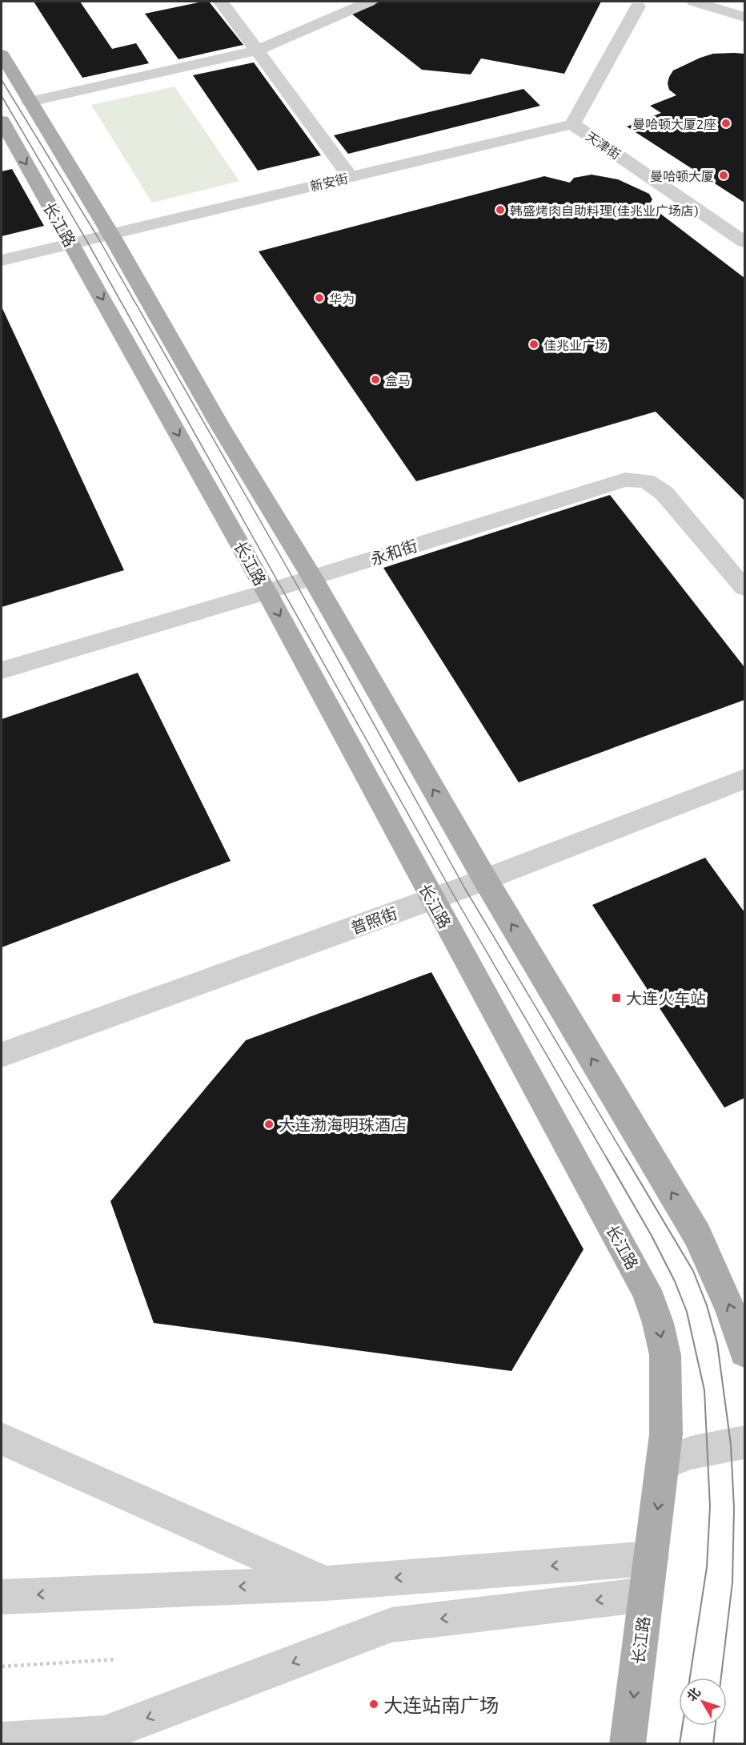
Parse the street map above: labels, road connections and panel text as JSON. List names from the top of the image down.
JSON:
{
  "streets": {
    "main road": ["长江路"],
    "street": [
      "天津街",
      "新安街",
      "永和街",
      "普照街"
    ]
  },
  "crossings": [
    ["天津街", "新安街"],
    ["新安街", "长江路"],
    ["长江路", "永和街"],
    ["长江路", "普照街"]
  ],
  "places": {
    "other": [
      "曼哈顿大厦2座",
      "曼哈顿大厦",
      "韩盛烤肉自助料理(佳兆业广场店)",
      "华为",
      "佳兆业广场",
      "盒马",
      "大连渤海明珠酒店",
      "大连站南广场"
    ],
    "transit": ["大连火车站"]
  },
  "north": "top left"
}
